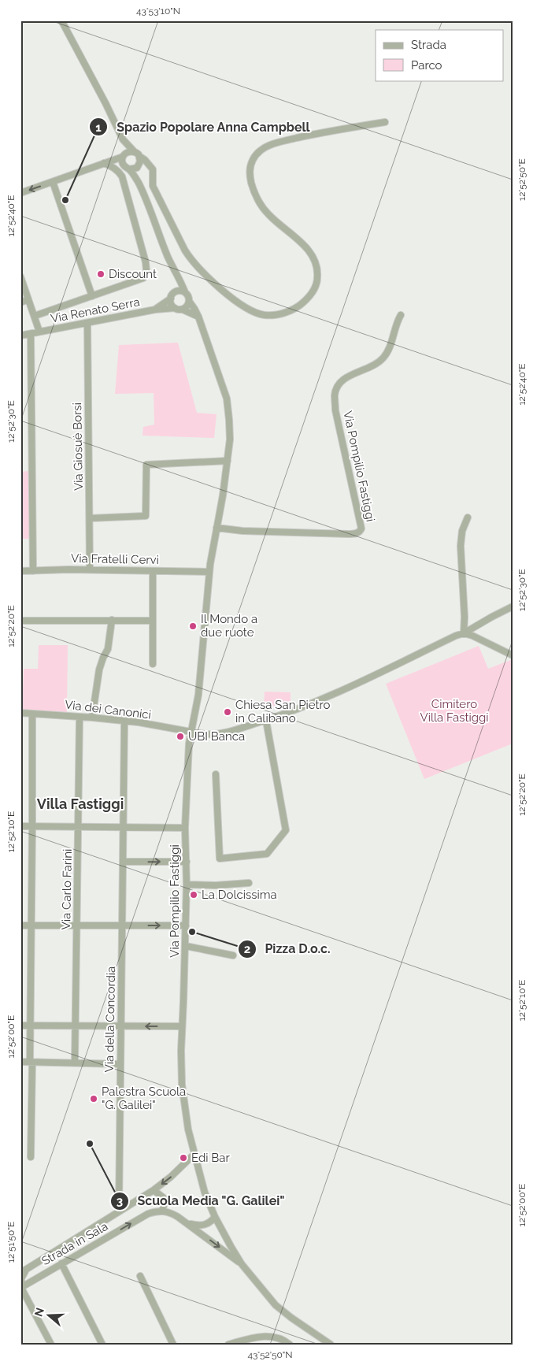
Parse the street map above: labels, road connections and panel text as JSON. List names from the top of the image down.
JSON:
{
  "streets": {
    "street": [
      "Via Renato Serra",
      "Via Giosuè Borsi",
      "Via Pompilio Fastiggi",
      "Via Fratelli Cervi",
      "Via dei Canonici",
      "Via Carlo Farini",
      "Via della Concordia",
      "Strada in Sala"
    ]
  },
  "crossings": [
    ["Via Renato Serra", "Via Giosuè Borsi"],
    ["Via Renato Serra", "Via Pompilio Fastiggi"],
    ["Via Giosuè Borsi", "Via Fratelli Cervi"],
    ["Via Pompilio Fastiggi", "Via Fratelli Cervi"],
    ["Via Pompilio Fastiggi", "Via dei Canonici"],
    ["Via Pompilio Fastiggi", "Strada in Sala"],
    ["Via dei Canonici", "Via Carlo Farini"],
    ["Via dei Canonici", "Via della Concordia"],
    ["Via della Concordia", "Strada in Sala"]
  ],
  "districts": ["Villa Fastiggi"],
  "parks": ["Cimitero Villa Fastiggi"],
  "places": [
    "Spazio Popolare Anna Campbell",
    "Discount",
    "Il Mondo a due ruote",
    "Chiesa San Pietro in Calibano",
    "UBI Banca",
    "La Dolcissima",
    "Pizza D.o.c.",
    "Palestra Scuola \"G. Galilei\"",
    "Scuola Media \"G. Galilei\"",
    "Edi Bar"
  ],
  "legend": ["Strada", "Parco"],
  "north": "left",
  "coordinates": [
    "43°53'10\"N",
    "12°52'50\"E",
    "12°52'40\"E",
    "12°52'30\"E",
    "12°52'20\"E",
    "12°52'10\"E",
    "12°52'00\"E",
    "12°51'50\"E",
    "43°52'50\"N"
  ]
}
